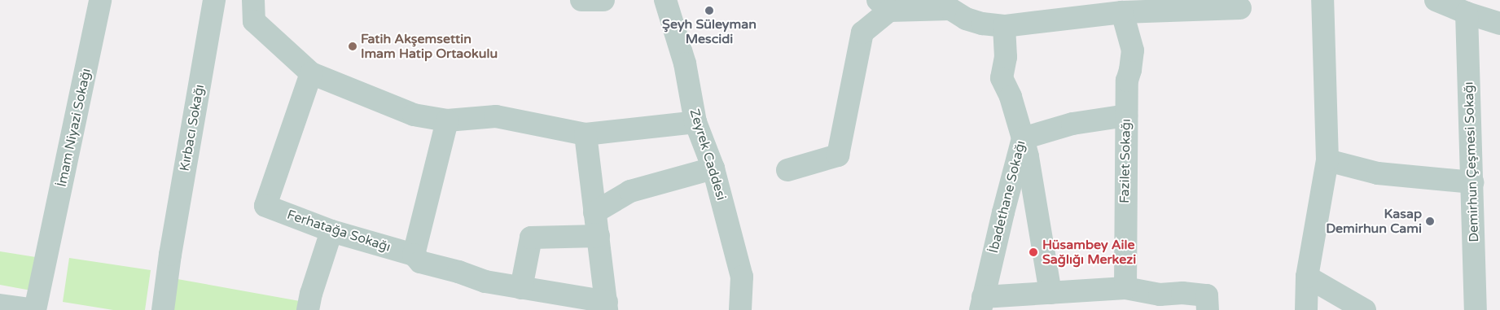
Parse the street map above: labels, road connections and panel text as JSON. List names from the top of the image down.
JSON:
{
  "streets": {
    "street": [
      "İmam Niyazi Sokağı",
      "Kırbacı Sokağı",
      "Zeyrek Caddesi",
      "Fazilet Sokağı",
      "Demirhun Çeşmesi Sokağı",
      "İbadethane Sokağı",
      "Ferhatağa Sokağı"
    ]
  },
  "places": [
    "Şeyh Süleyman Mescidi",
    "Fatih Akşemsettin Imam Hatip Ortaokulu",
    "Kasap Demirhun Cami",
    "Hüsambey Aile Sağlığı Merkezi"
  ]
}
